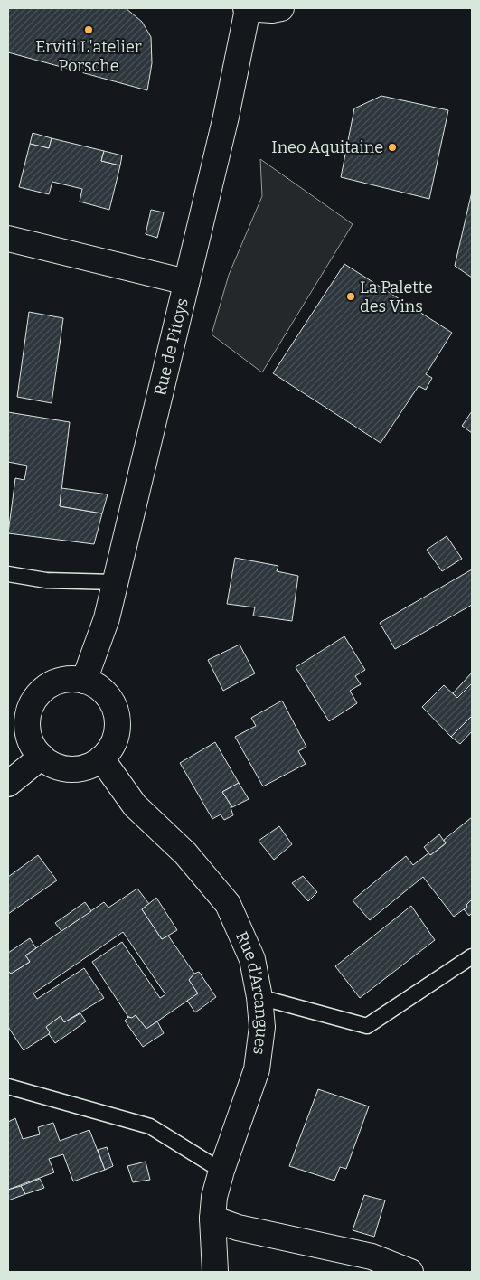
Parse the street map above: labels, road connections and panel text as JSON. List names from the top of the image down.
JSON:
{
  "streets": {
    "street": ["Rue de Pitoys", "Rue d'Arcangues"]
  },
  "crossings": [
    ["Rue de Pitoys", "Rue d'Arcangues"]
  ],
  "places": ["Erviti L'atelier Porsche", "Ineo Aquitaine", "La Palette des Vins"]
}
